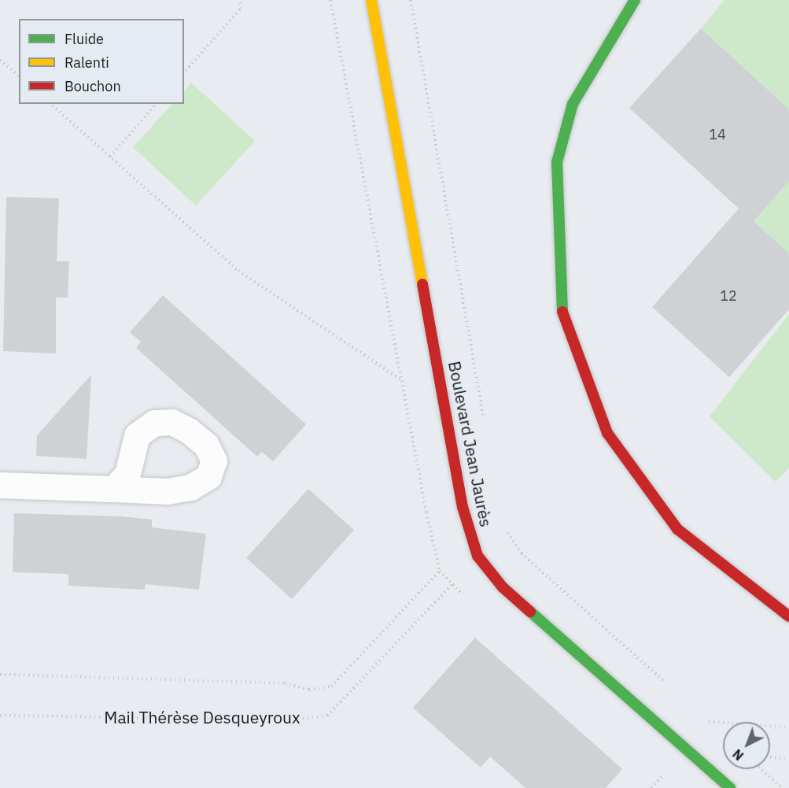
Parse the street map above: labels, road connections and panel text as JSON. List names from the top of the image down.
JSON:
{
  "streets": {
    "street": ["Boulevard Jean Jaurès"],
    "path": ["Mail Thérèse Desqueyroux"]
  },
  "crossings": [
    ["Boulevard Jean Jaurès", "Mail Thérèse Desqueyroux"]
  ],
  "house_numbers": ["14", "12"],
  "legend": ["Fluide", "Ralenti", "Bouchon"],
  "north": "bottom left"
}
